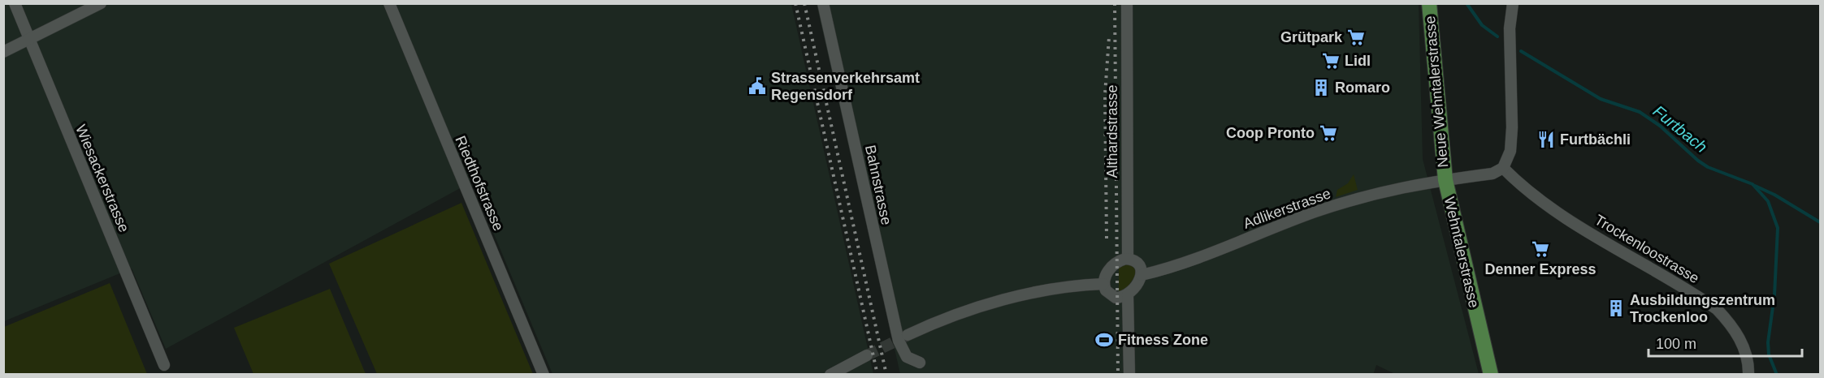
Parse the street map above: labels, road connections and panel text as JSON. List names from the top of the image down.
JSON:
{
  "streets": {
    "main road": ["Neue Wehntalerstrasse", "Wehntalerstrasse"],
    "street": [
      "Althardstrasse",
      "Wiesackerstrasse",
      "Riedthofstrasse",
      "Bahnstrasse",
      "Adlikerstrasse",
      "Trockenloostrasse"
    ]
  },
  "crossings": [
    ["Neue Wehntalerstrasse", "Adlikerstrasse"],
    ["Neue Wehntalerstrasse", "Wehntalerstrasse"],
    ["Althardstrasse", "Adlikerstrasse"],
    ["Adlikerstrasse", "Wehntalerstrasse"],
    ["Trockenloostrasse", "Wehntalerstrasse"]
  ],
  "water": ["Furtbach"],
  "places": {
    "supermarket": [
      "Grütpark",
      "Lidl",
      "Coop Pronto",
      "Denner Express"
    ],
    "public building": ["Strassenverkehrsamt Regensdorf"],
    "building": ["Romaro", "Ausbildungszentrum Trockenloo"],
    "restaurant": ["Furtbächli"],
    "sports": ["Fitness Zone"]
  },
  "scale_bar": "100 m"
}
